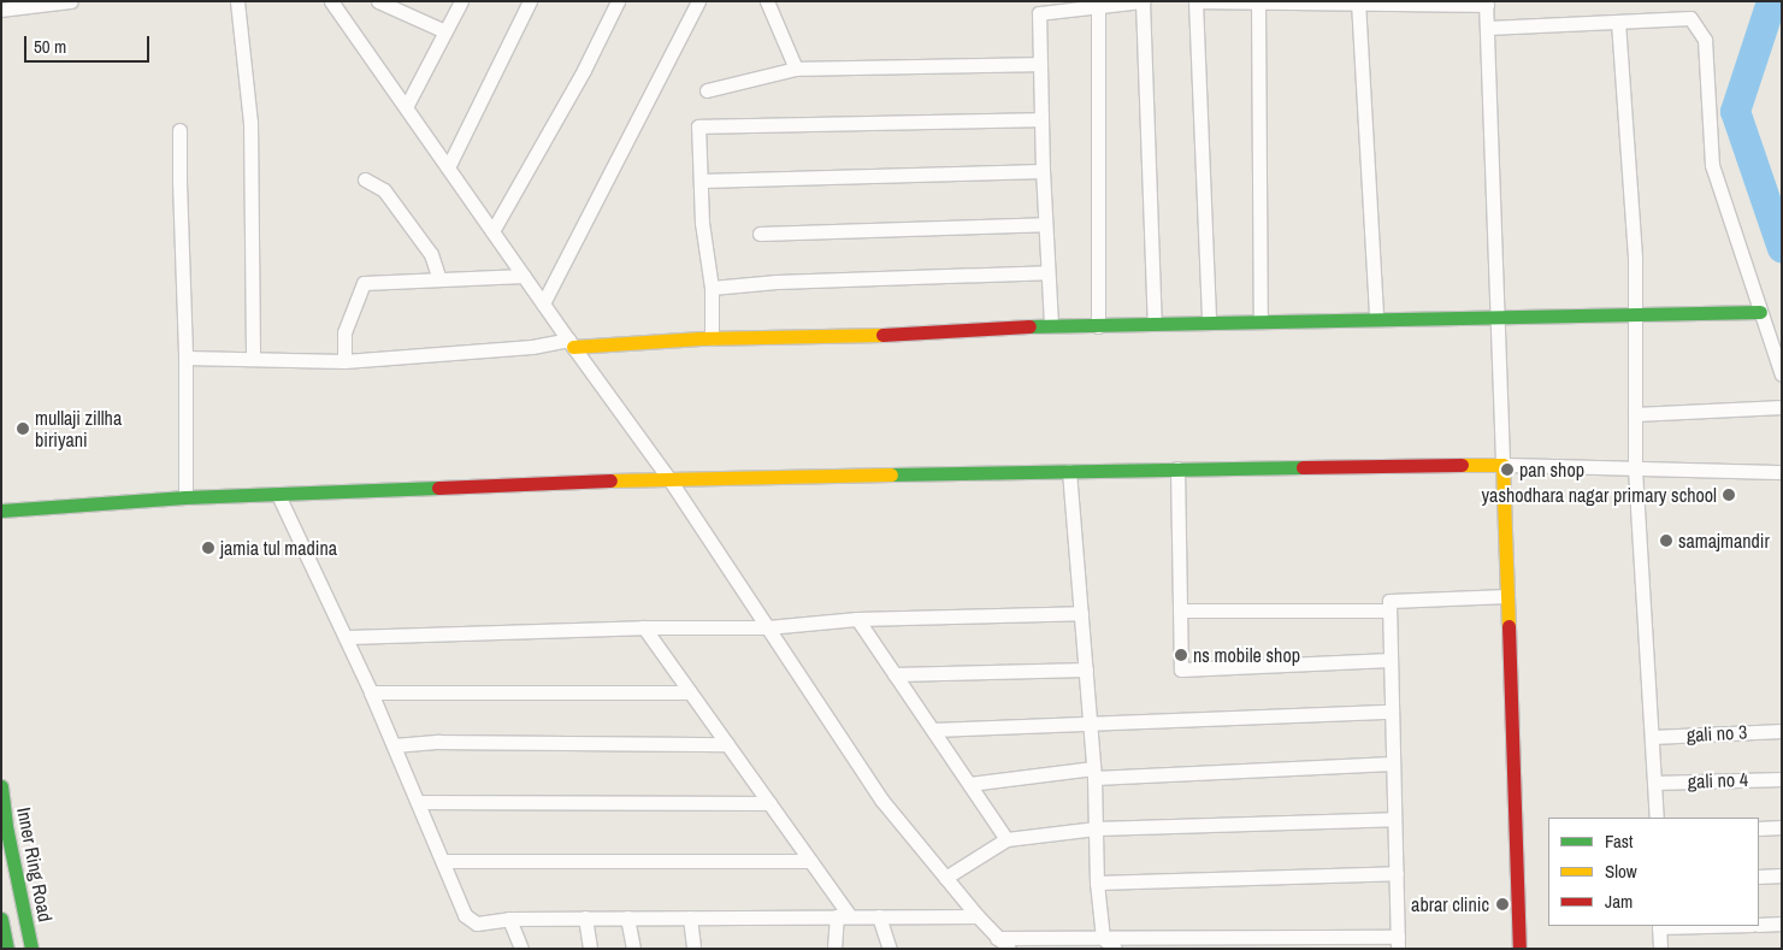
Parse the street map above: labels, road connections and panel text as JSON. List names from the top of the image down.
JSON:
{
  "streets": {
    "main road": ["Inner Ring Road"],
    "street": ["gali no 3", "gali no 4"]
  },
  "places": [
    "mullaji zillha biriyani",
    "pan shop",
    "yashodhara nagar primary school",
    "samajmandir",
    "jamia tul madina",
    "ns mobile shop",
    "abrar clinic"
  ],
  "legend": ["Fast", "Slow", "Jam"],
  "scale_bar": "50 m"
}
